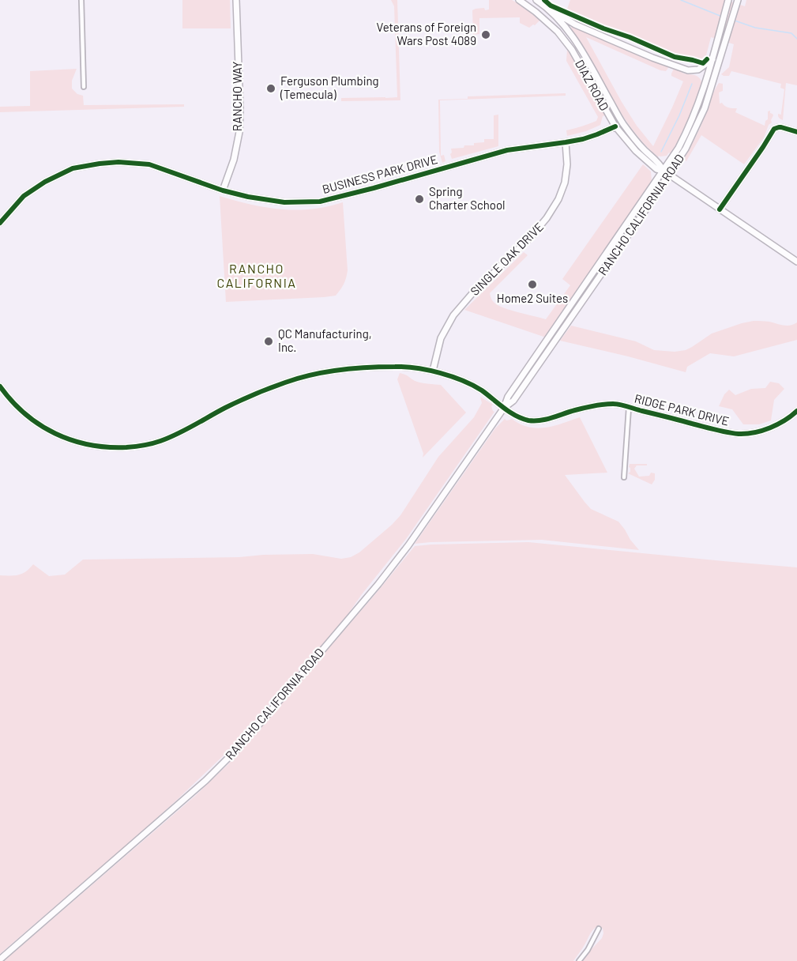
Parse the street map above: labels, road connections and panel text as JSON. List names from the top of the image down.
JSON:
{
  "streets": {
    "main road": [
      "DIAZ ROAD",
      "RANCHO WAY",
      "BUSINESS PARK DRIVE",
      "RANCHO CALIFORNIA ROAD",
      "SINGLE OAK DRIVE",
      "RIDGE PARK DRIVE"
    ]
  },
  "crossings": [
    ["DIAZ ROAD", "BUSINESS PARK DRIVE"],
    ["DIAZ ROAD", "RANCHO CALIFORNIA ROAD"],
    ["RANCHO WAY", "BUSINESS PARK DRIVE"],
    ["BUSINESS PARK DRIVE", "SINGLE OAK DRIVE"],
    ["RANCHO CALIFORNIA ROAD", "RIDGE PARK DRIVE"]
  ],
  "districts": ["RANCHO CALIFORNIA"],
  "places": [
    "Veterans of Foreign Wars Post 4089",
    "Ferguson Plumbing (Temecula)",
    "Spring Charter School",
    "Home2 Suites",
    "QC Manufacturing, Inc."
  ]
}
